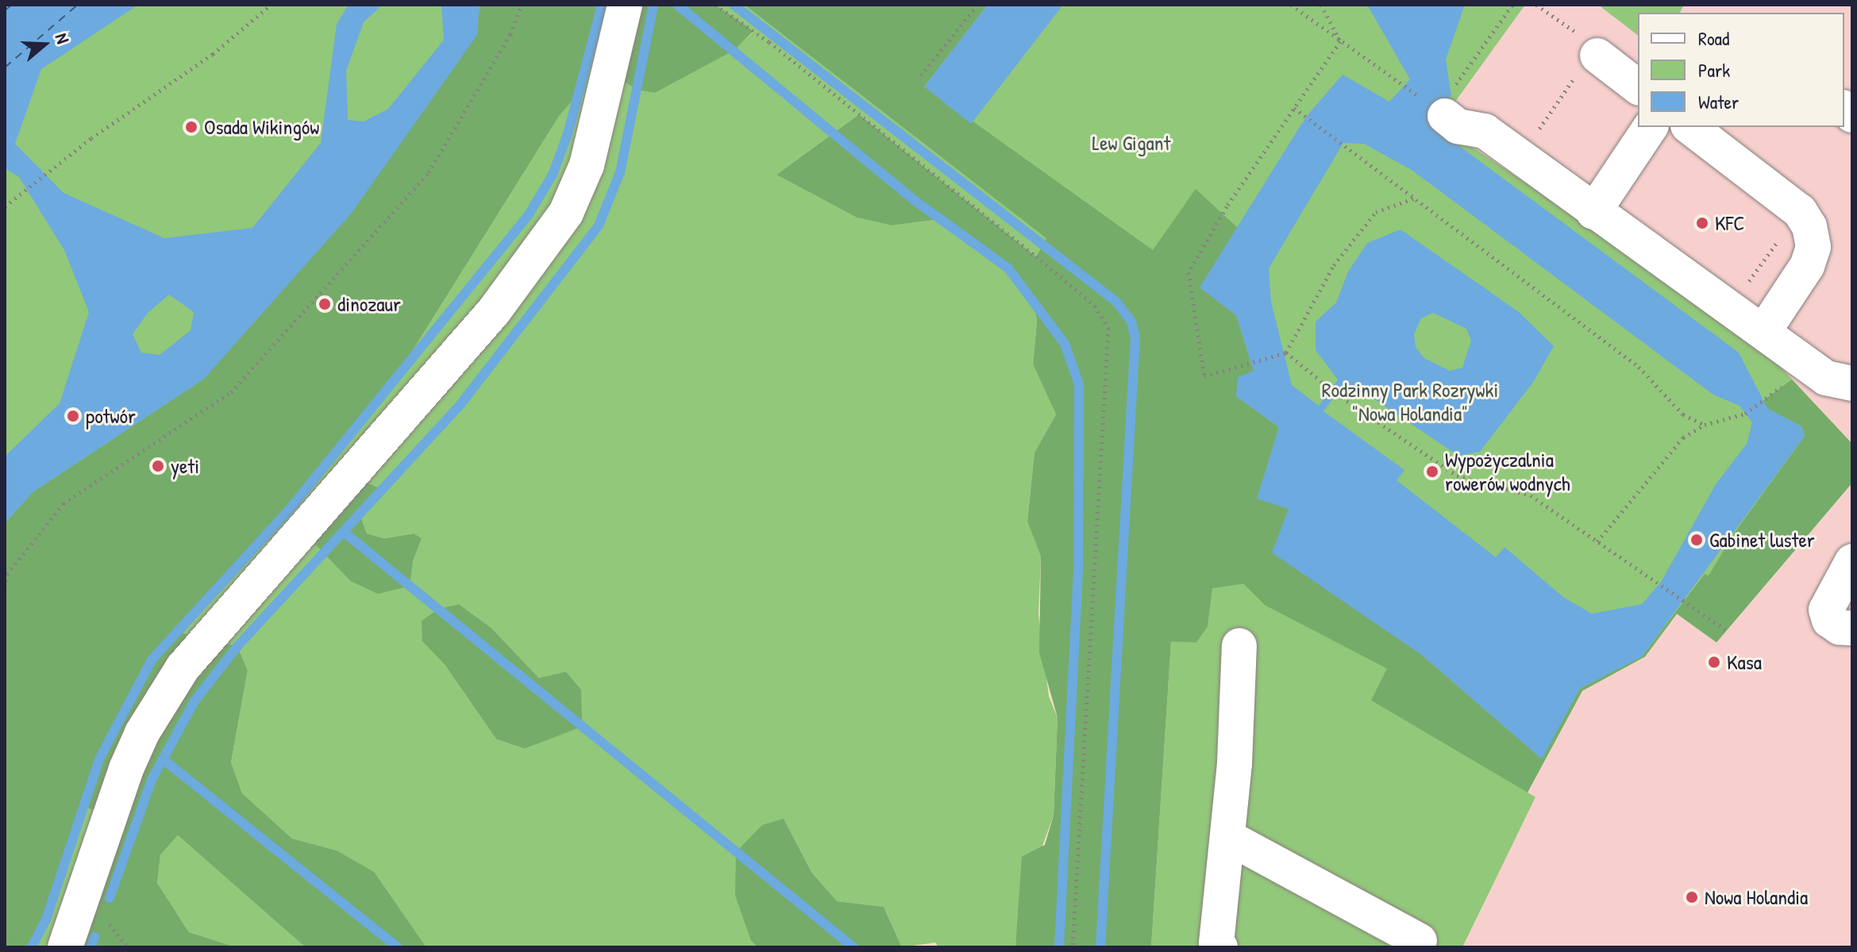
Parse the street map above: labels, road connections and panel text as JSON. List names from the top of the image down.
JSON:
{
  "parks": ["Lew Gigant", "Rodzinny Park Rozrywki \"Nowa Holandia\""],
  "places": [
    "Osada Wikingów",
    "KFC",
    "dinozaur",
    "potwór",
    "yeti",
    "Wypożyczalnia rowerów wodnych",
    "Gabinet luster",
    "Kasa",
    "Nowa Holandia"
  ],
  "legend": ["Road", "Park", "Water"],
  "north": "right"
}
